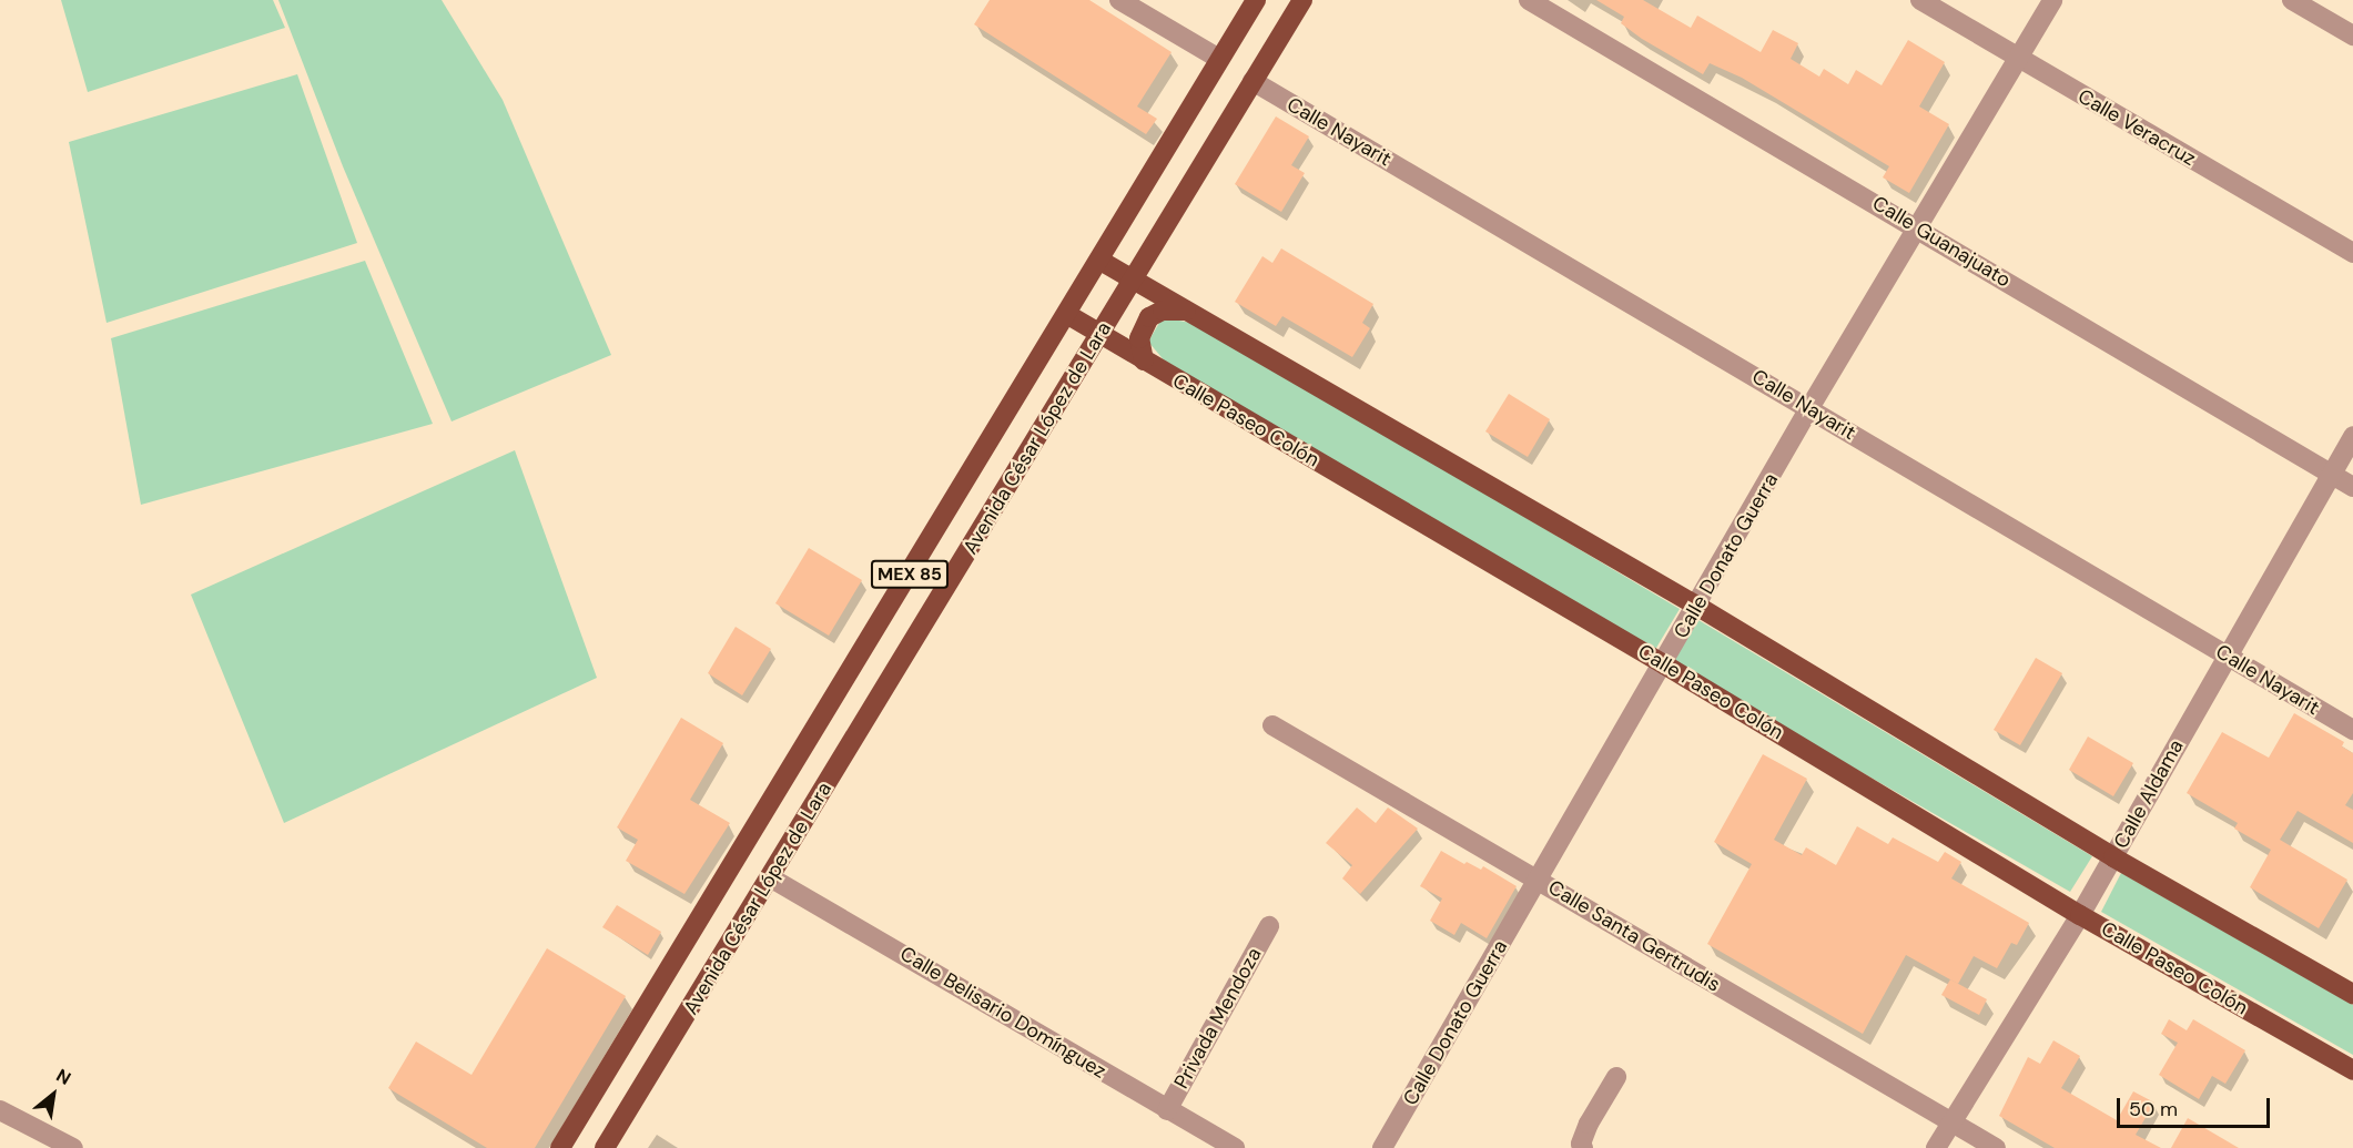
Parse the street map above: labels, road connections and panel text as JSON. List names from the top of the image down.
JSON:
{
  "streets": {
    "main road": ["Calle Paseo Colón", "Avenida César López de Lara", "MEX 85"],
    "street": [
      "Calle Veracruz",
      "Calle Nayarit",
      "Calle Guanajuato",
      "Calle Donato Guerra",
      "Calle Aldama",
      "Calle Santa Gertrudis",
      "Calle Belisario Domínguez",
      "Privada Mendoza"
    ]
  },
  "crossings": [
    ["Calle Veracruz", "Calle Donato Guerra"],
    ["Calle Nayarit", "Avenida César López de Lara"],
    ["Calle Nayarit", "Calle Donato Guerra"],
    ["Calle Nayarit", "Calle Aldama"],
    ["Calle Guanajuato", "Calle Donato Guerra"],
    ["Calle Guanajuato", "Calle Aldama"],
    ["Calle Paseo Colón", "Avenida César López de Lara"],
    ["Calle Paseo Colón", "Calle Donato Guerra"],
    ["Calle Paseo Colón", "Calle Aldama"],
    ["Avenida César López de Lara", "Calle Belisario Domínguez"],
    ["Calle Donato Guerra", "Calle Santa Gertrudis"],
    ["Calle Aldama", "Calle Santa Gertrudis"],
    ["Calle Belisario Domínguez", "Privada Mendoza"]
  ],
  "scale_bar": "50 m",
  "north": "top right"
}
